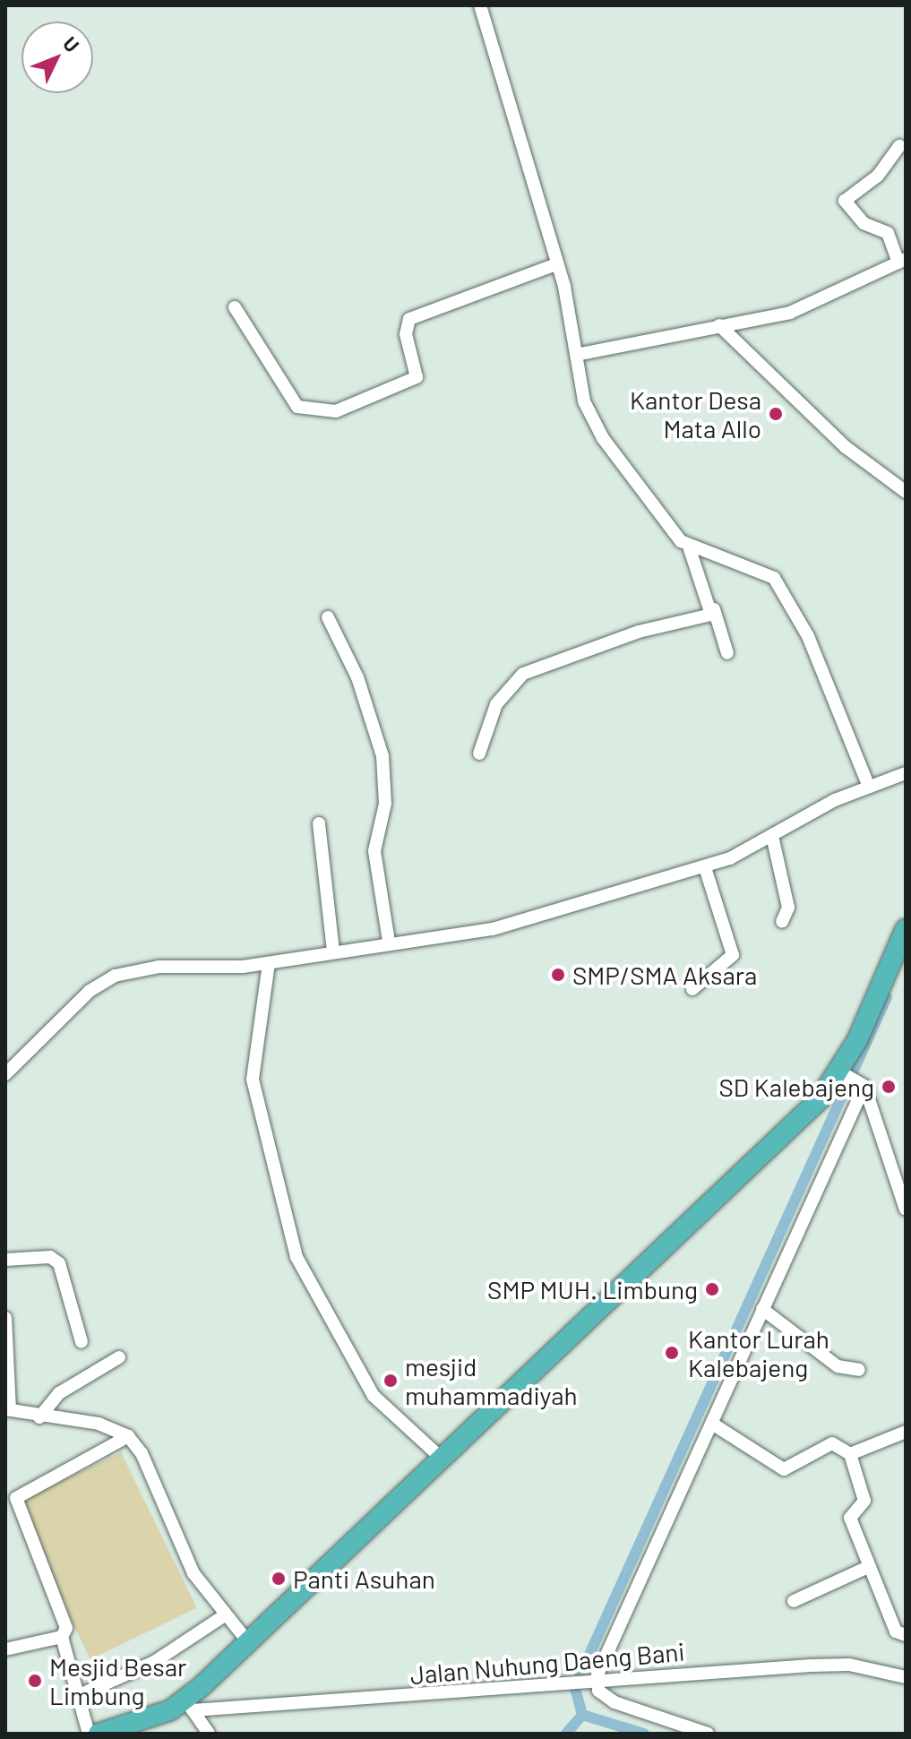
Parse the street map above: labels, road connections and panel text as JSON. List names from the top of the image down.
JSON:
{
  "streets": {
    "street": ["Jalan Nuhung Daeng Bani"]
  },
  "places": [
    "Kantor Desa Mata Allo",
    "SMP/SMA Aksara",
    "SD Kalebajeng",
    "SMP MUH. Limbung",
    "Kantor Lurah Kalebajeng",
    "mesjid muhammadiyah",
    "Panti Asuhan",
    "Mesjid Besar Limbung"
  ],
  "north": "top right"
}
